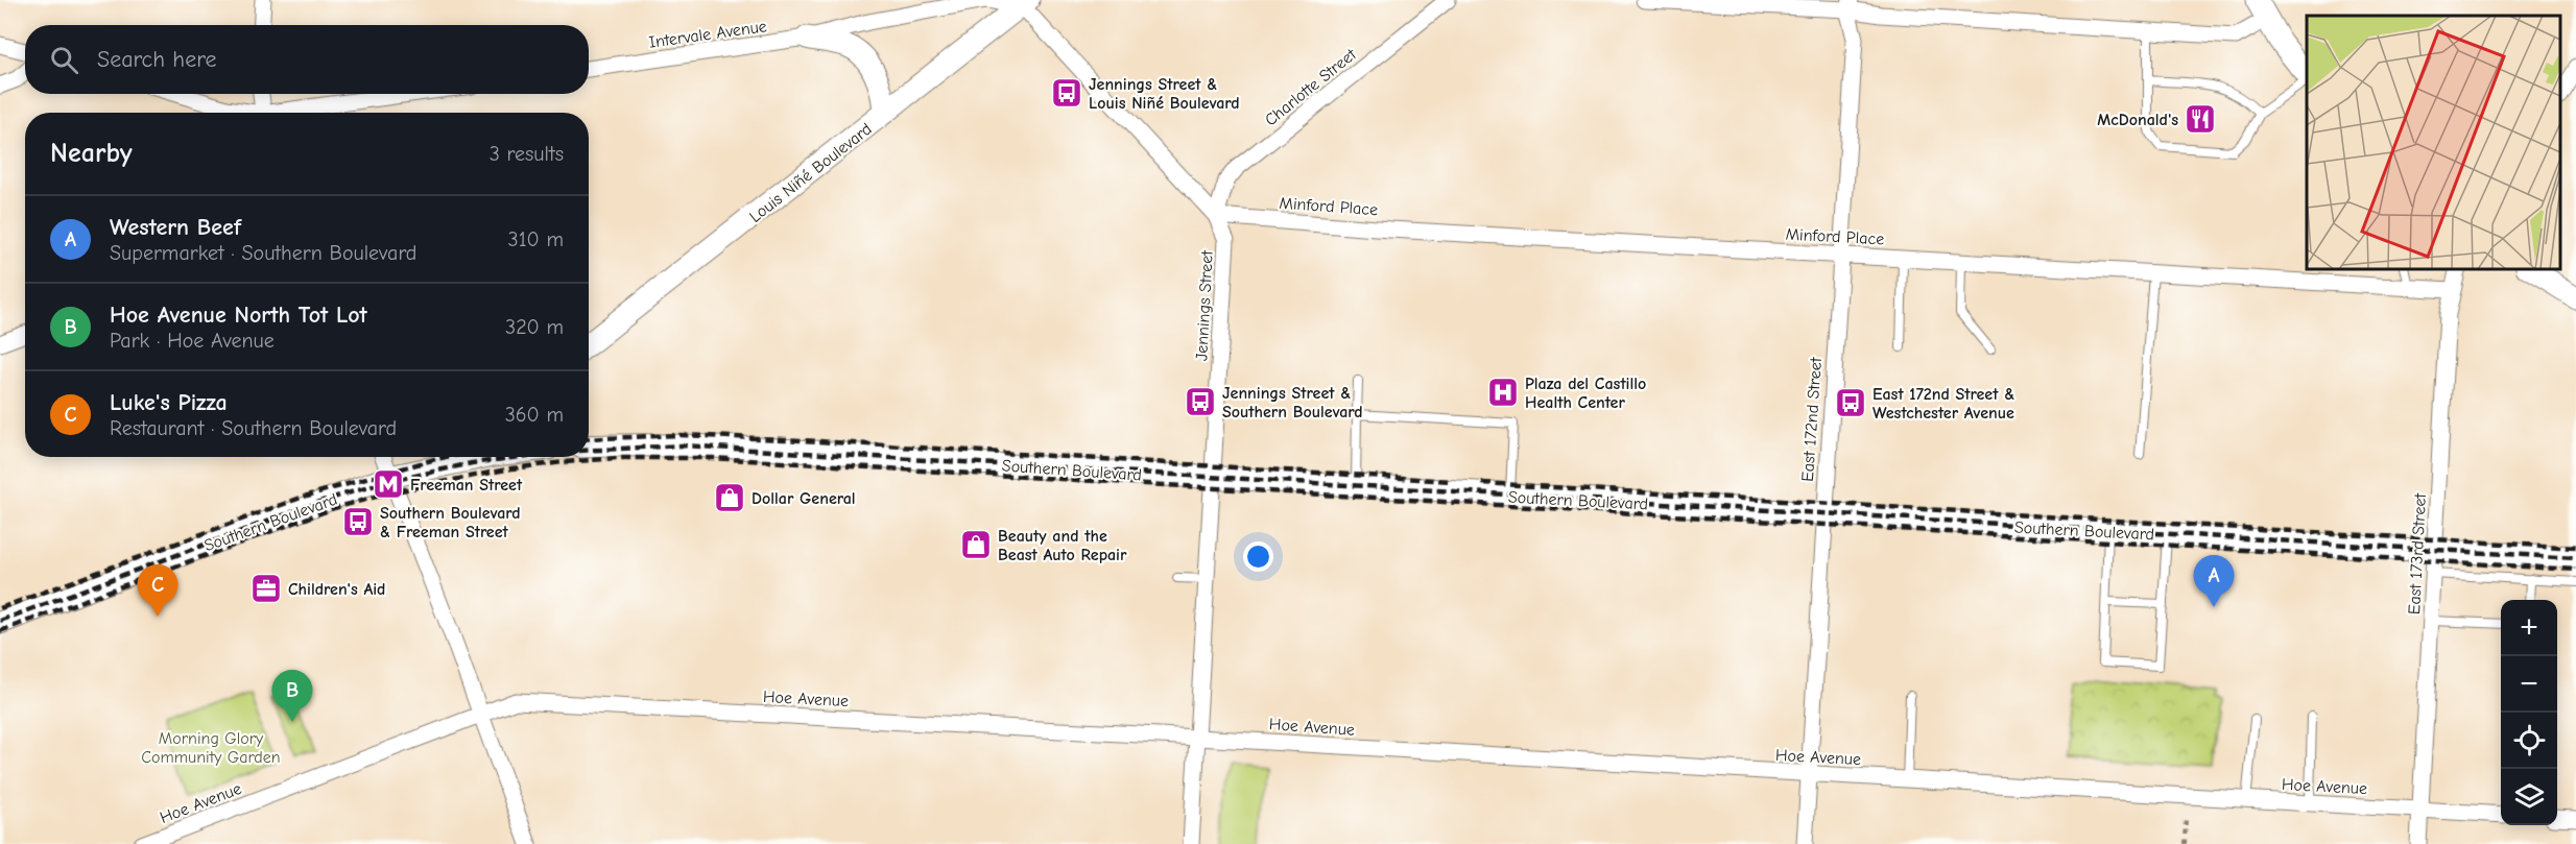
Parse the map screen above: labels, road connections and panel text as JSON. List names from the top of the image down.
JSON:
{
  "streets": {
    "main road": ["Louis Niñé Boulevard", "Southern Boulevard"],
    "street": [
      "Intervale Avenue",
      "Charlotte Street",
      "Minford Place",
      "Jennings Street",
      "East 172nd Street",
      "East 173rd Street",
      "Hoe Avenue"
    ]
  },
  "crossings": [
    ["Intervale Avenue", "Louis Niñé Boulevard"],
    ["Intervale Avenue", "Jennings Street"],
    ["Charlotte Street", "Minford Place"],
    ["Charlotte Street", "Jennings Street"],
    ["Louis Niñé Boulevard", "Jennings Street"],
    ["Minford Place", "Jennings Street"],
    ["Minford Place", "East 172nd Street"],
    ["Minford Place", "East 173rd Street"],
    ["Jennings Street", "Southern Boulevard"],
    ["Jennings Street", "Hoe Avenue"],
    ["East 172nd Street", "Southern Boulevard"],
    ["East 172nd Street", "Hoe Avenue"],
    ["Southern Boulevard", "East 173rd Street"],
    ["East 173rd Street", "Hoe Avenue"]
  ],
  "parks": ["Morning Glory Community Garden"],
  "places": {
    "bus stop": [
      "Jennings Street & Louis Niñé Boulevard",
      "Jennings Street & Southern Boulevard",
      "East 172nd Street & Westchester Avenue",
      "Southern Boulevard & Freeman Street"
    ],
    "restaurant": ["McDonald's"],
    "hospital": ["Plaza del Castillo Health Center"],
    "metro station": ["Freeman Street"],
    "shop": ["Dollar General", "Beauty and the Beast Auto Repair"],
    "office": ["Children's Aid"]
  },
  "page": {
    "search": "Search here",
    "heading": ["Nearby", "3 results"],
    "list": [
      {
        "mark": "A",
        "name": "Western Beef",
        "note": "Supermarket · Southern Boulevard",
        "value": "310 m"
      },
      {
        "mark": "B",
        "name": "Hoe Avenue North Tot Lot",
        "note": "Park · Hoe Avenue",
        "value": "320 m"
      },
      {
        "mark": "C",
        "name": "Luke's Pizza",
        "note": "Restaurant · Southern Boulevard",
        "value": "360 m"
      }
    ],
    "pins": ["A", "C", "B"],
    "map_buttons": ["+", "−"]
  }
}
